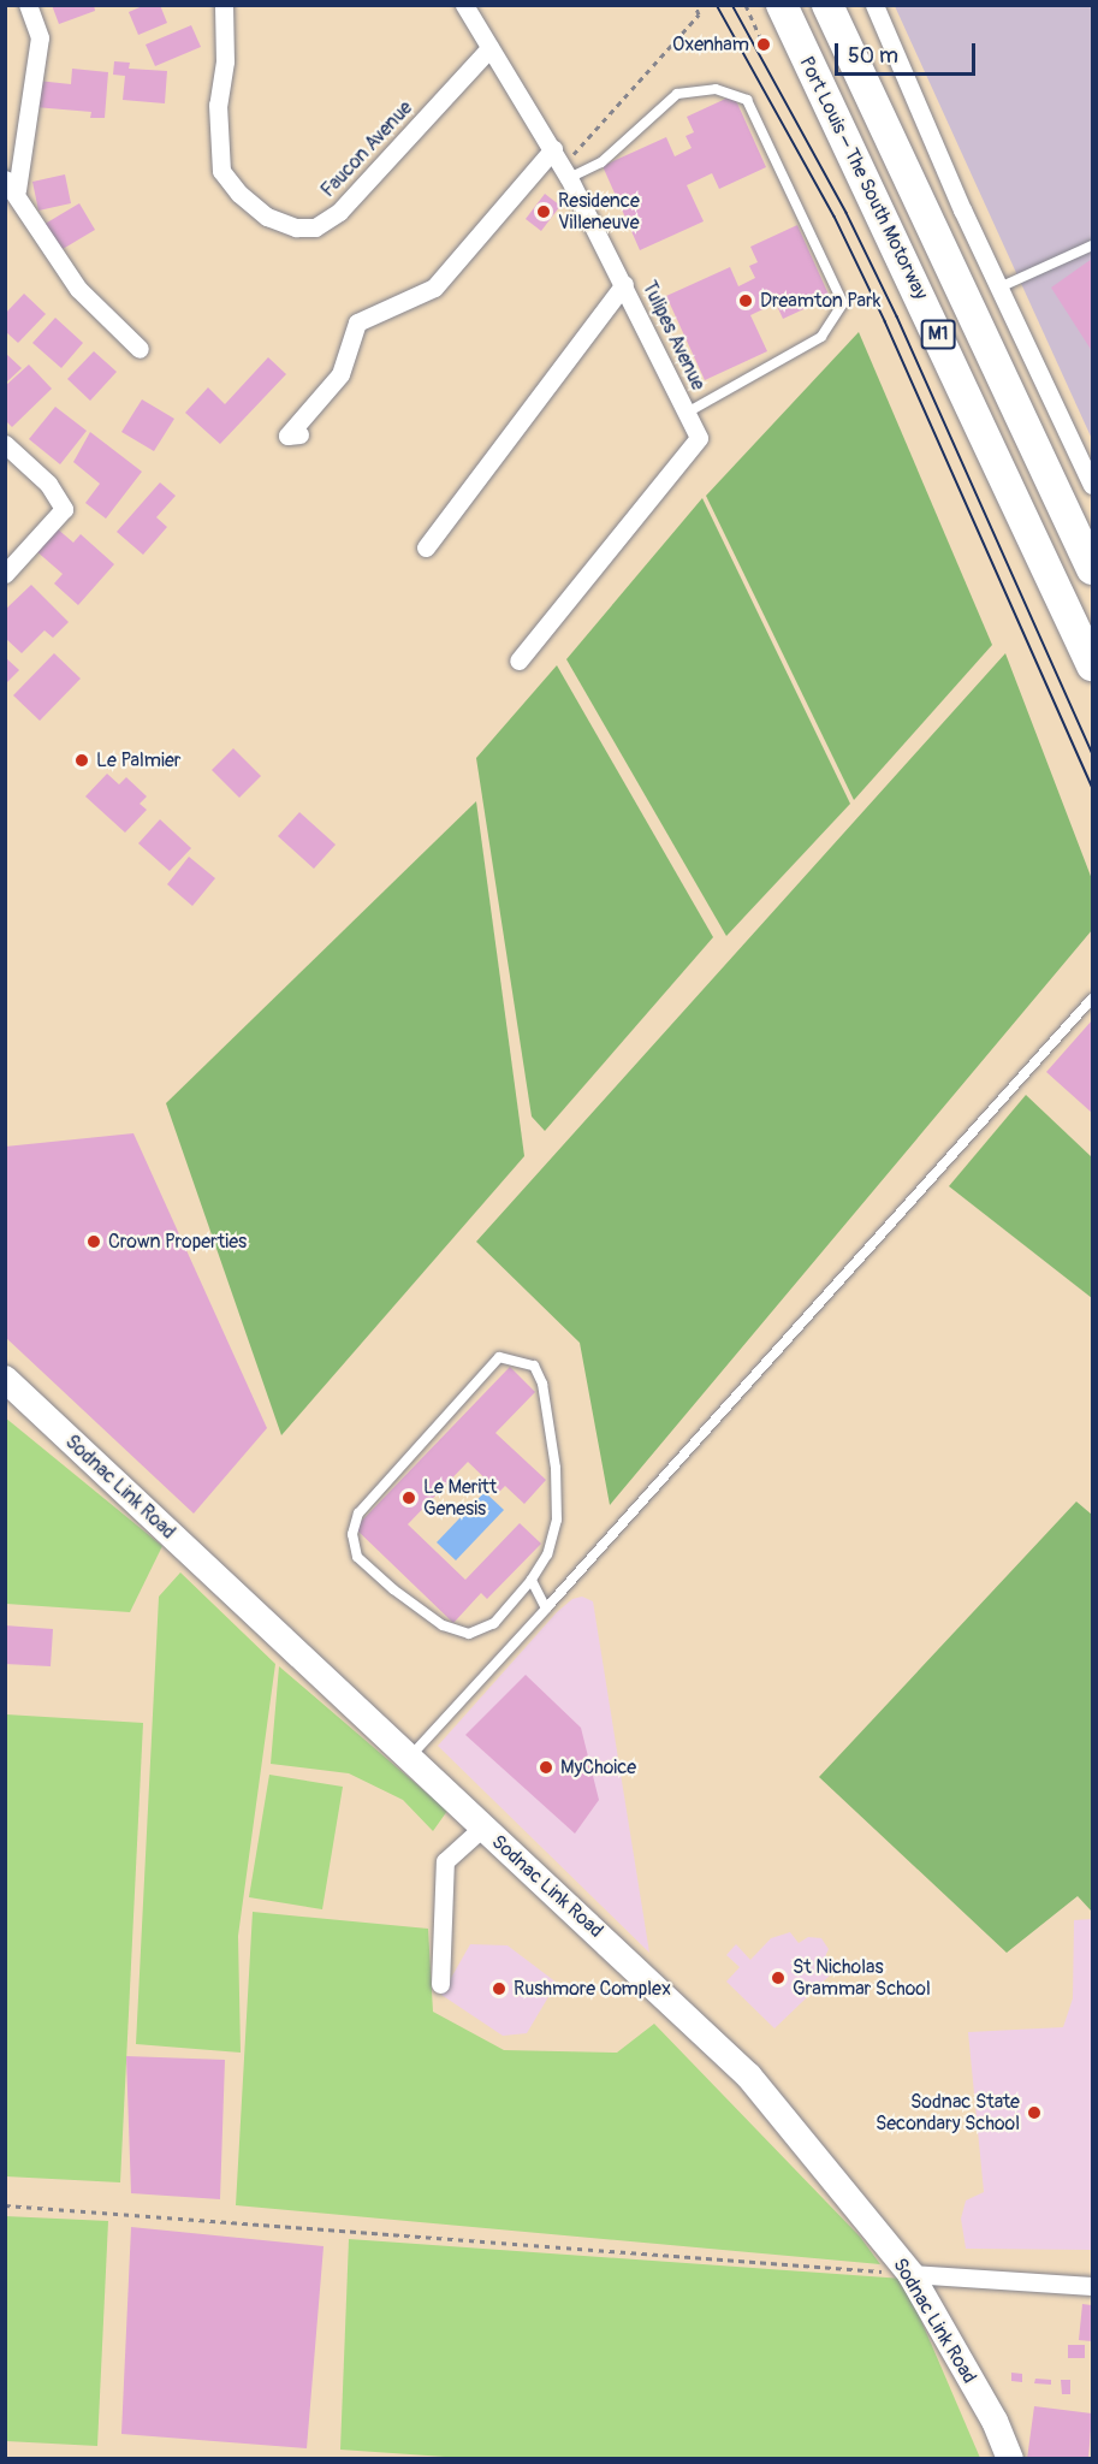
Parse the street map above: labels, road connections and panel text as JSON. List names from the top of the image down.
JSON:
{
  "streets": {
    "highway": ["Port Louis – The South Motorway", "M1"],
    "main road": ["Sodnac Link Road"],
    "street": ["Faucon Avenue", "Tulipes Avenue"]
  },
  "crossings": [
    ["Faucon Avenue", "Tulipes Avenue"]
  ],
  "places": [
    "Oxenham",
    "Residence Villeneuve",
    "Dreamton Park",
    "Le Palmier",
    "Crown Properties",
    "Le Meritt Genesis",
    "MyChoice",
    "St Nicholas Grammar School",
    "Rushmore Complex",
    "Sodnac State Secondary School"
  ],
  "scale_bar": "50 m"
}
